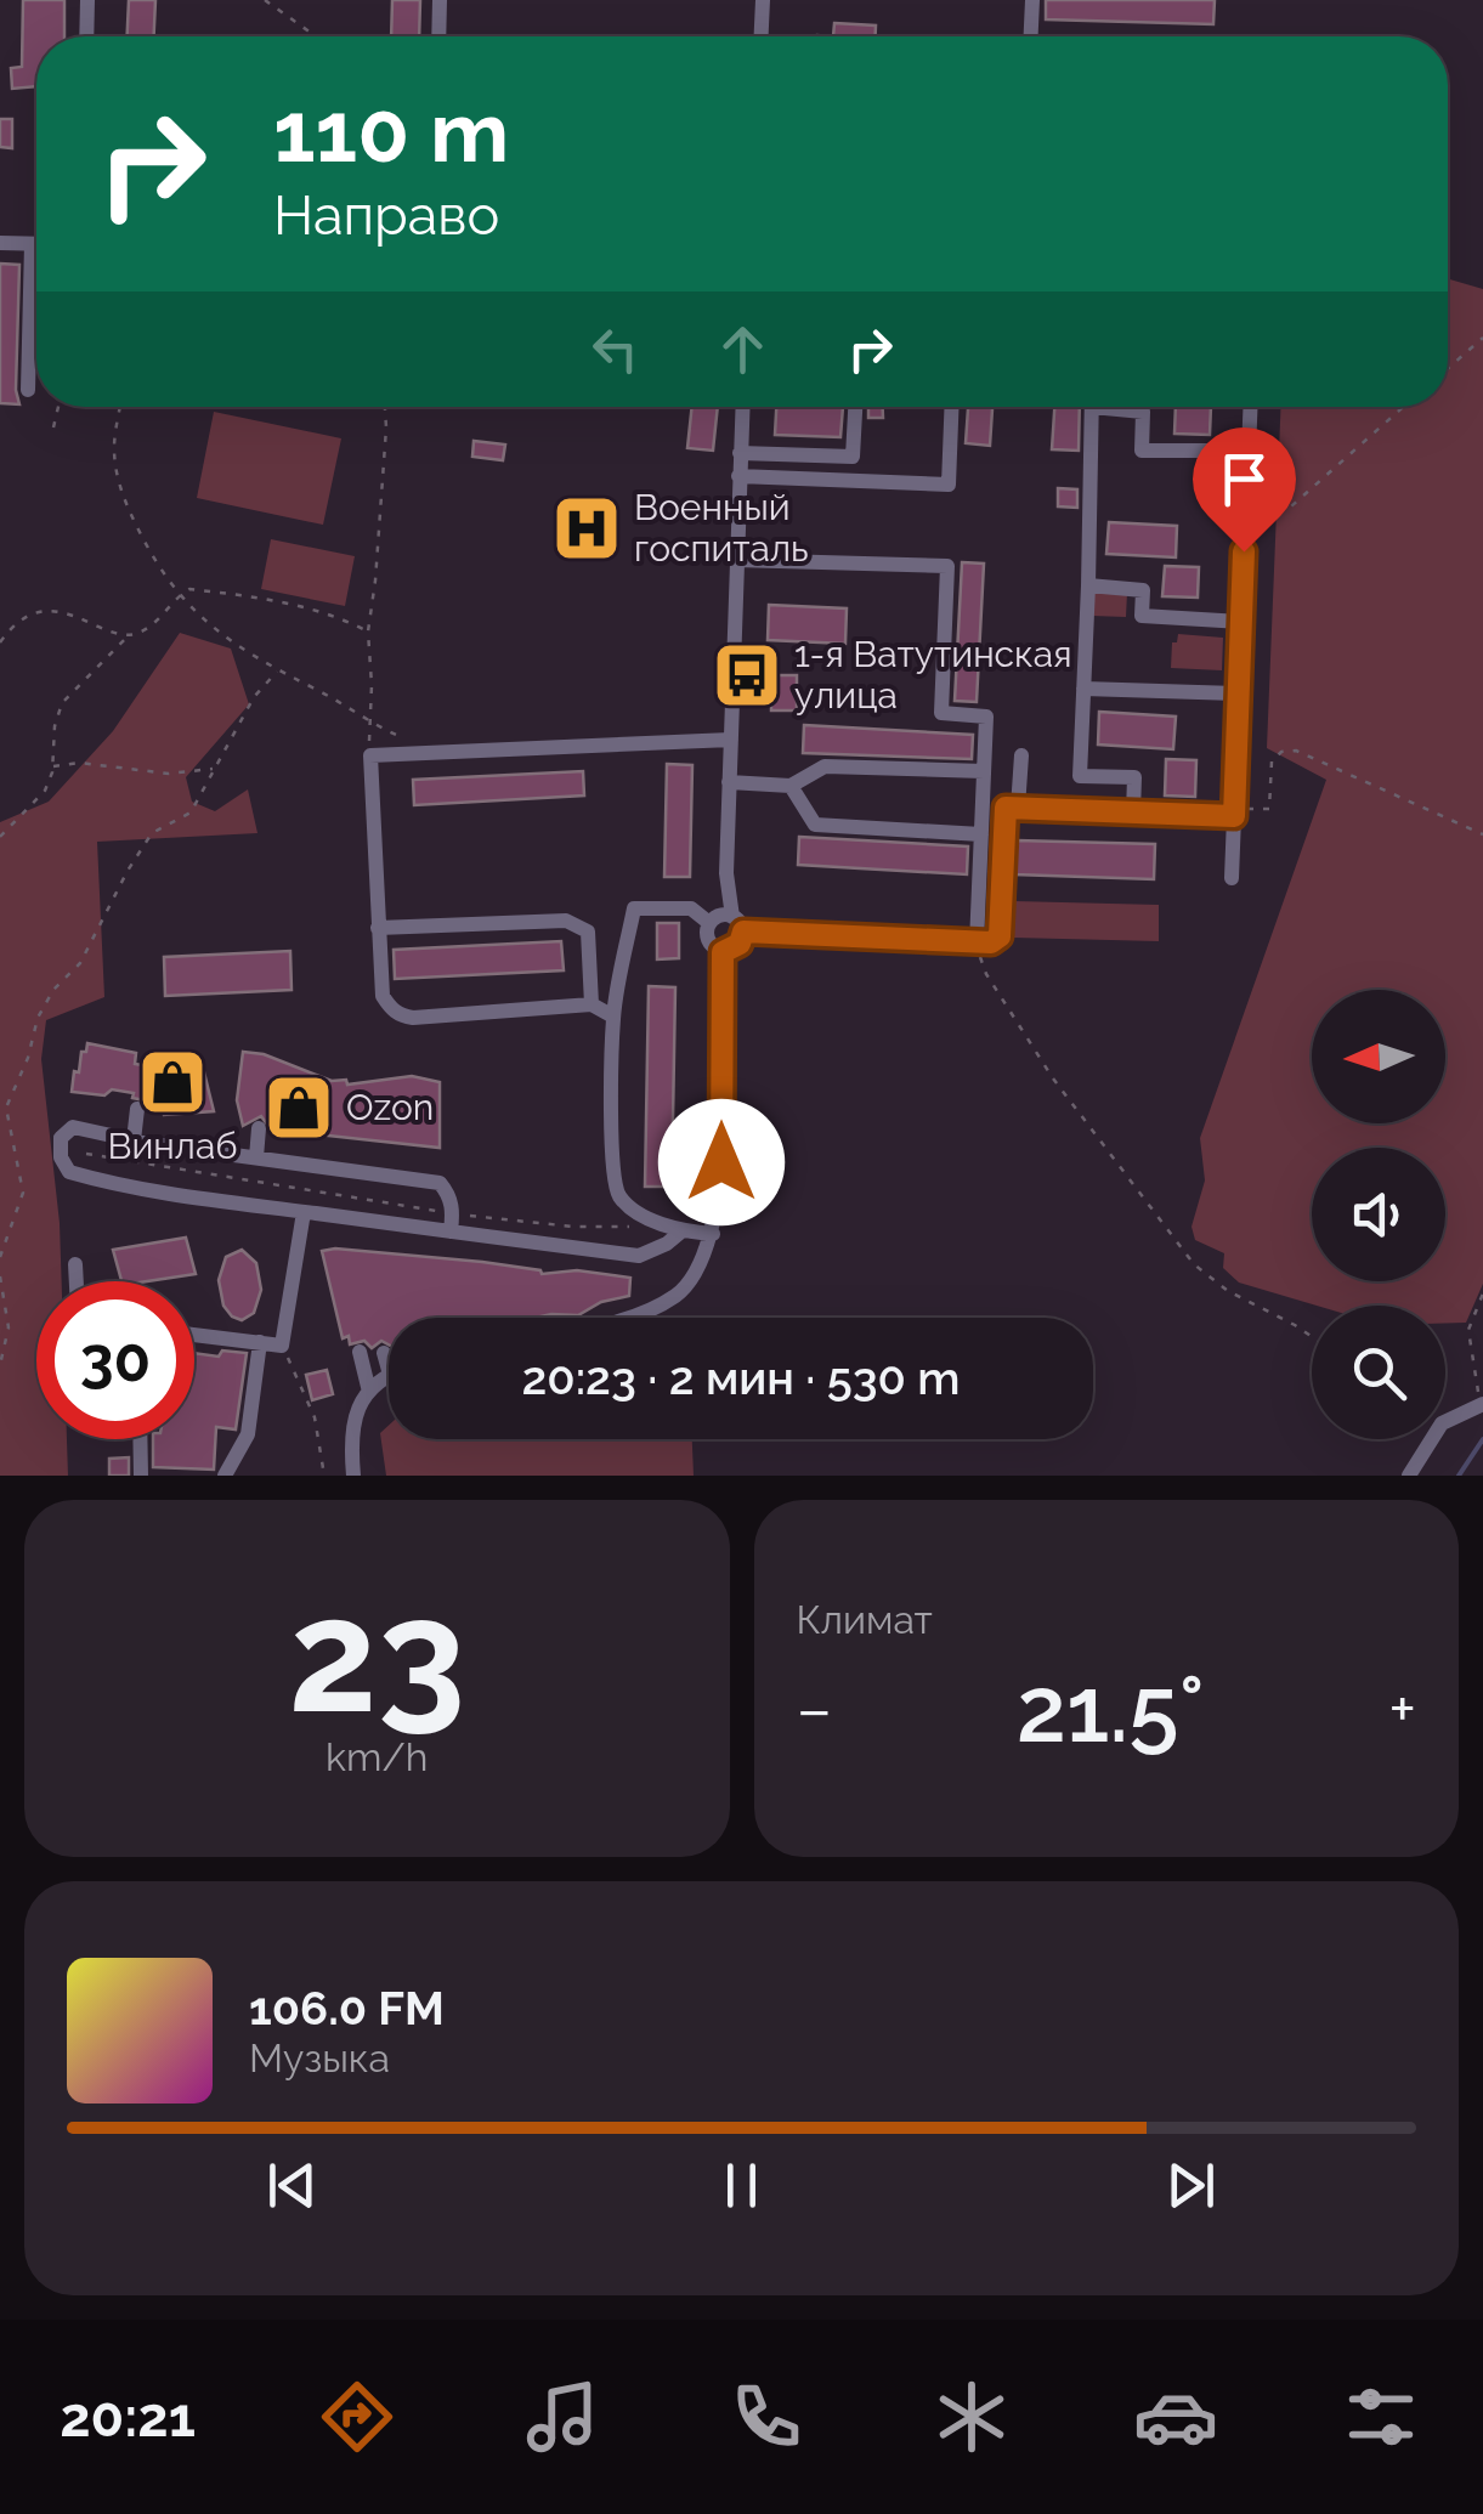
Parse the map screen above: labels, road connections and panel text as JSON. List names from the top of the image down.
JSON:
{
  "places": {
    "hospital": ["Военный госпиталь"],
    "bus stop": ["1-я Ватутинская улица"],
    "shop": ["Винлаб", "Ozon"]
  },
  "north": "left",
  "page": {
    "turn": ["110 m", "Направо"],
    "limit": "30",
    "trip": "20:23 · 2 мин · 530 m",
    "tile": [
      ["23", "km/h"],
      "Климат"
    ],
    "heat": ["−", "21.5°", "+"],
    "song": ["106.0 FM", "Музыка"],
    "tabs": "20:21"
  }
}
